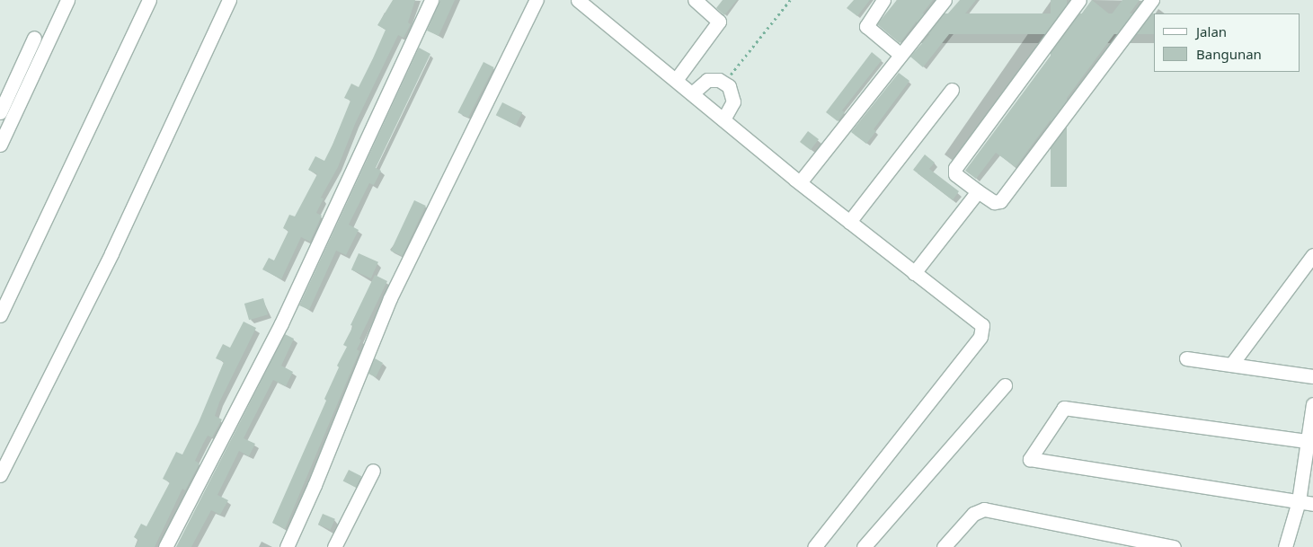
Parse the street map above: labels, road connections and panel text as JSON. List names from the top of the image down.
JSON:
{
  "legend": ["Jalan", "Bangunan"]
}
